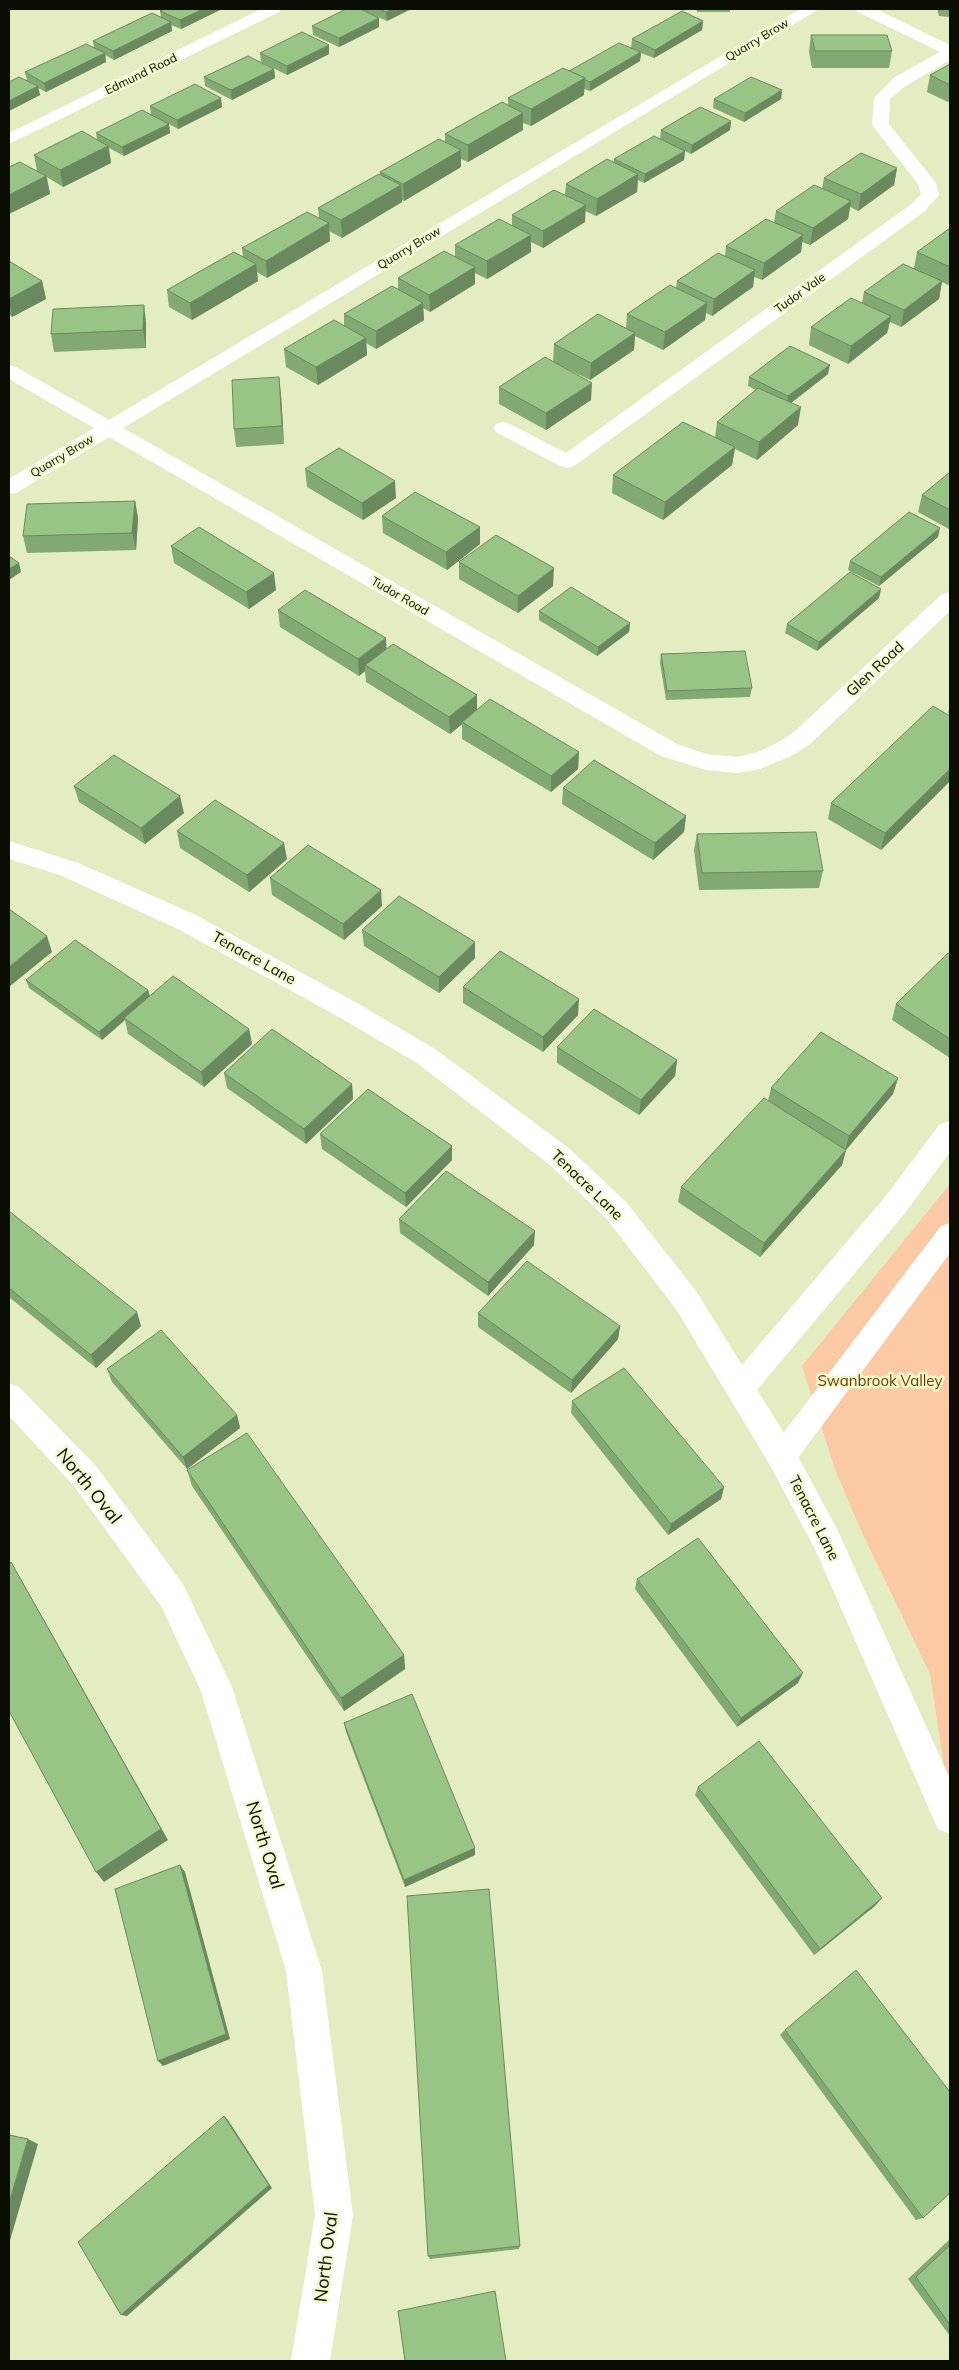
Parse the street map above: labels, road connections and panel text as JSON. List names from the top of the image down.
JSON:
{
  "streets": {
    "street": [
      "Quarry Brow",
      "Edmund Road",
      "Tudor Vale",
      "Tudor Road",
      "Glen Road",
      "Tenacre Lane",
      "North Oval"
    ]
  },
  "crossings": [
    ["Quarry Brow", "Tudor Road"],
    ["Tudor Road", "Glen Road"]
  ],
  "parks": ["Swanbrook Valley"]
}
